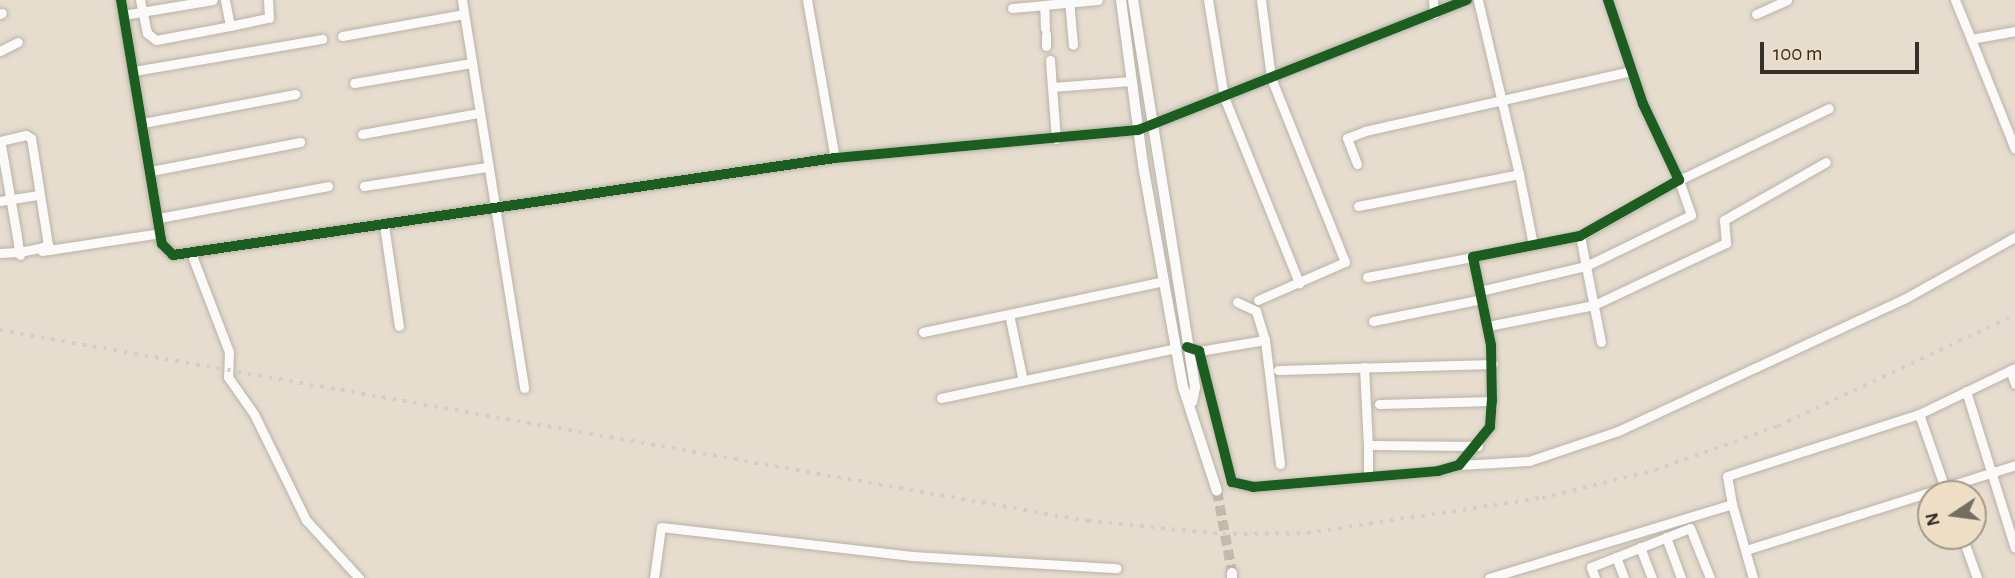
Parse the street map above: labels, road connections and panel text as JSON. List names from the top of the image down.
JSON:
{
  "scale_bar": "100 m",
  "north": "left"
}
